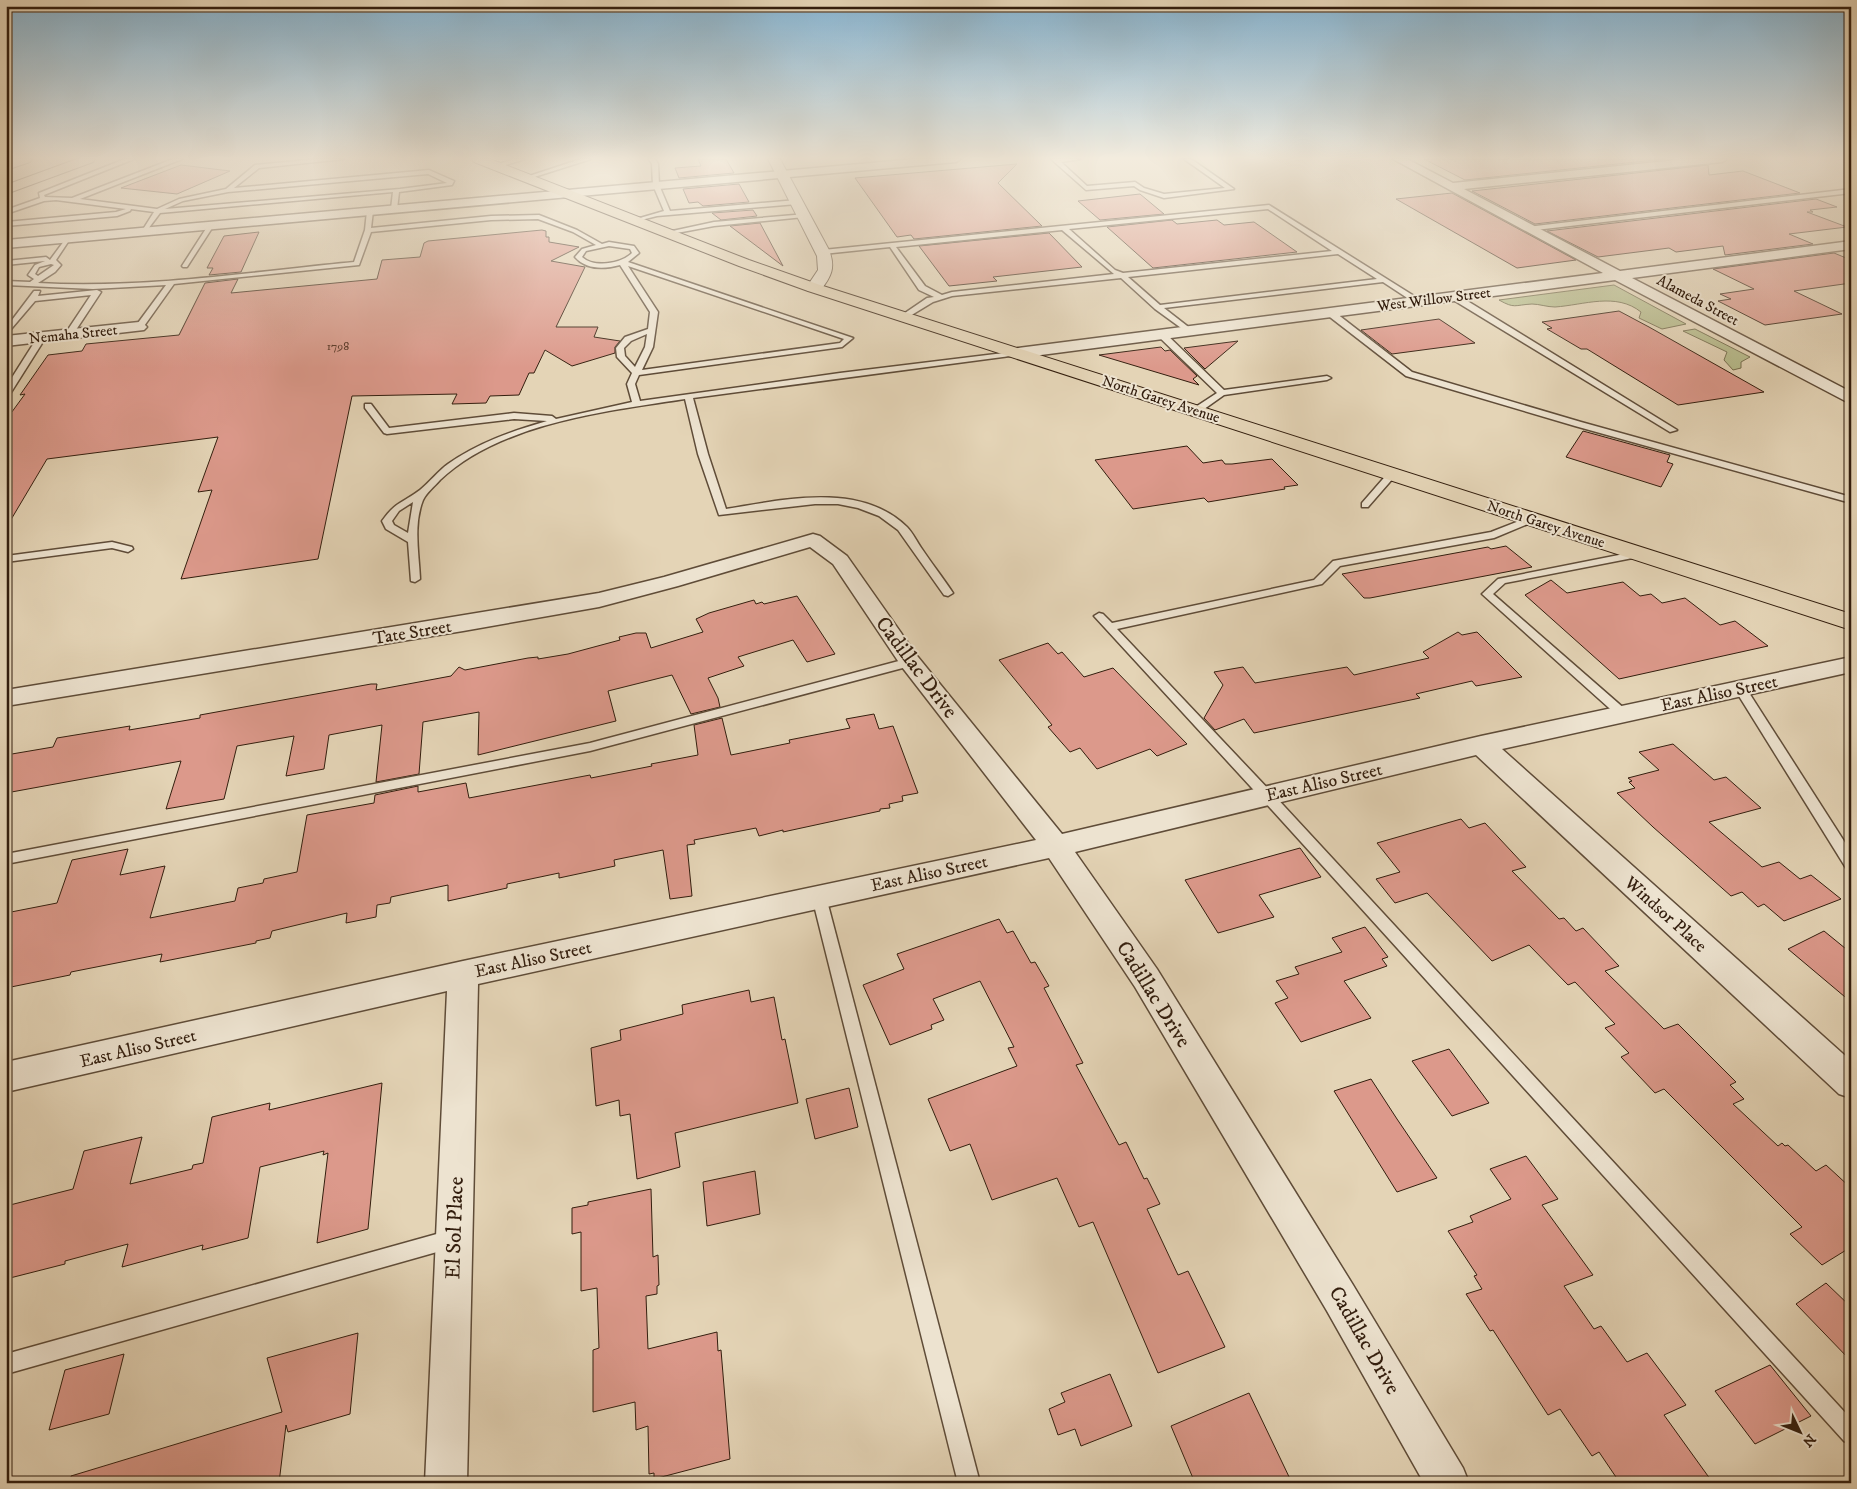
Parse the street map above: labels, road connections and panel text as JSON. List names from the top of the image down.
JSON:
{
  "streets": {
    "main road": ["North Garey Avenue"],
    "street": [
      "West Willow Street",
      "Alameda Street",
      "Nemaha Street",
      "Tate Street",
      "Cadillac Drive",
      "East Aliso Street",
      "Windsor Place",
      "El Sol Place"
    ]
  },
  "crossings": [
    ["West Willow Street", "Alameda Street"],
    ["West Willow Street", "North Garey Avenue"],
    ["Tate Street", "Cadillac Drive"],
    ["Cadillac Drive", "East Aliso Street"],
    ["East Aliso Street", "Windsor Place"],
    ["East Aliso Street", "El Sol Place"]
  ],
  "house_numbers": ["1798"],
  "north": "bottom right"
}
